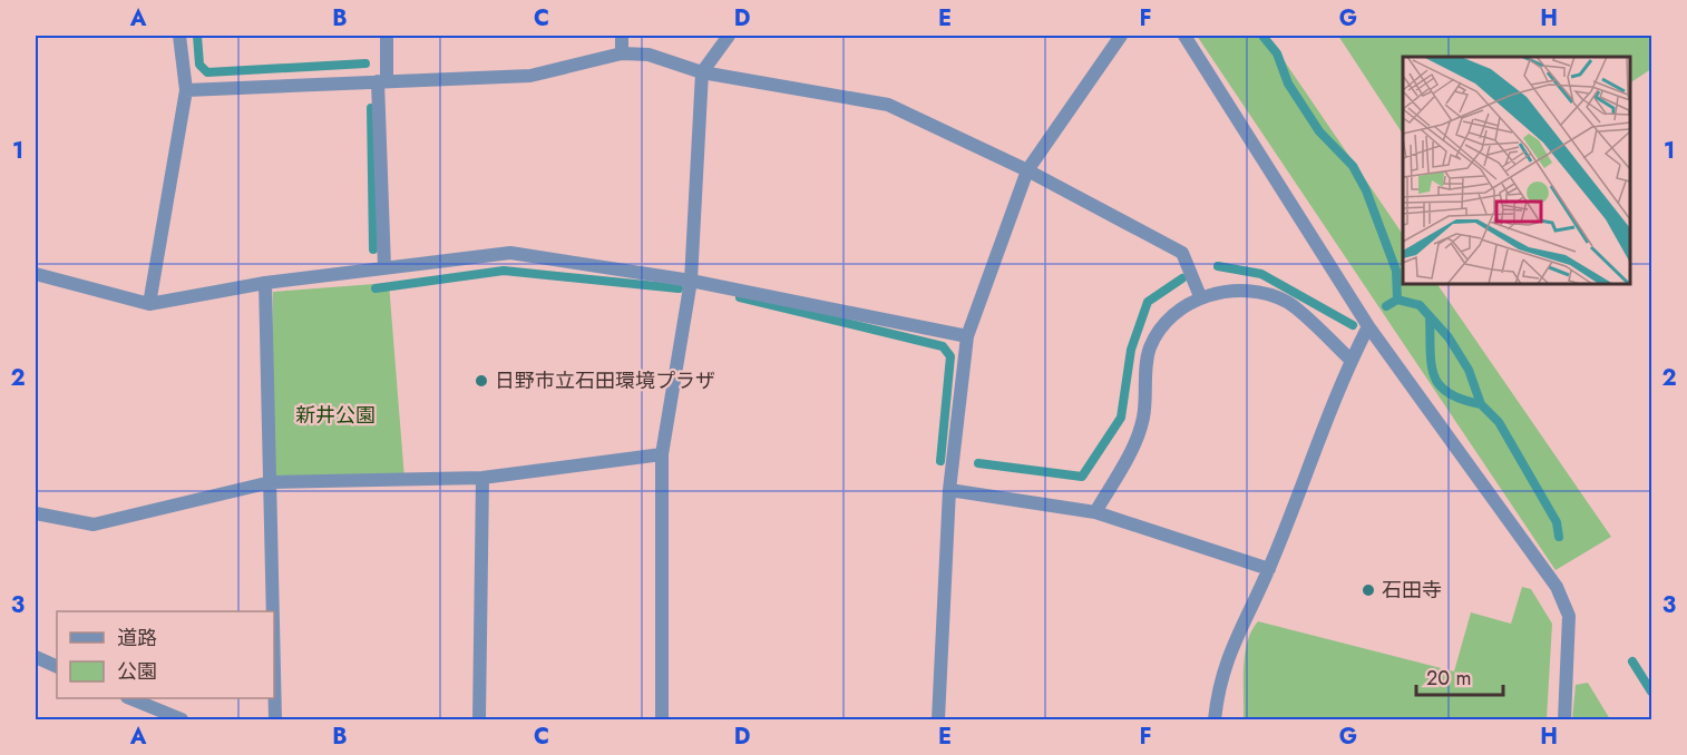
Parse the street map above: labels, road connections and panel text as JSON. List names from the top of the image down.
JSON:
{
  "parks": ["新井公園"],
  "places": ["日野市立石田環境プラザ", "石田寺"],
  "legend": ["道路", "公園"],
  "scale_bar": "20 m",
  "grid": {
    "columns": [
      "A",
      "B",
      "C",
      "D",
      "E",
      "F",
      "G",
      "H"
    ],
    "rows": ["1", "2", "3"]
  }
}
